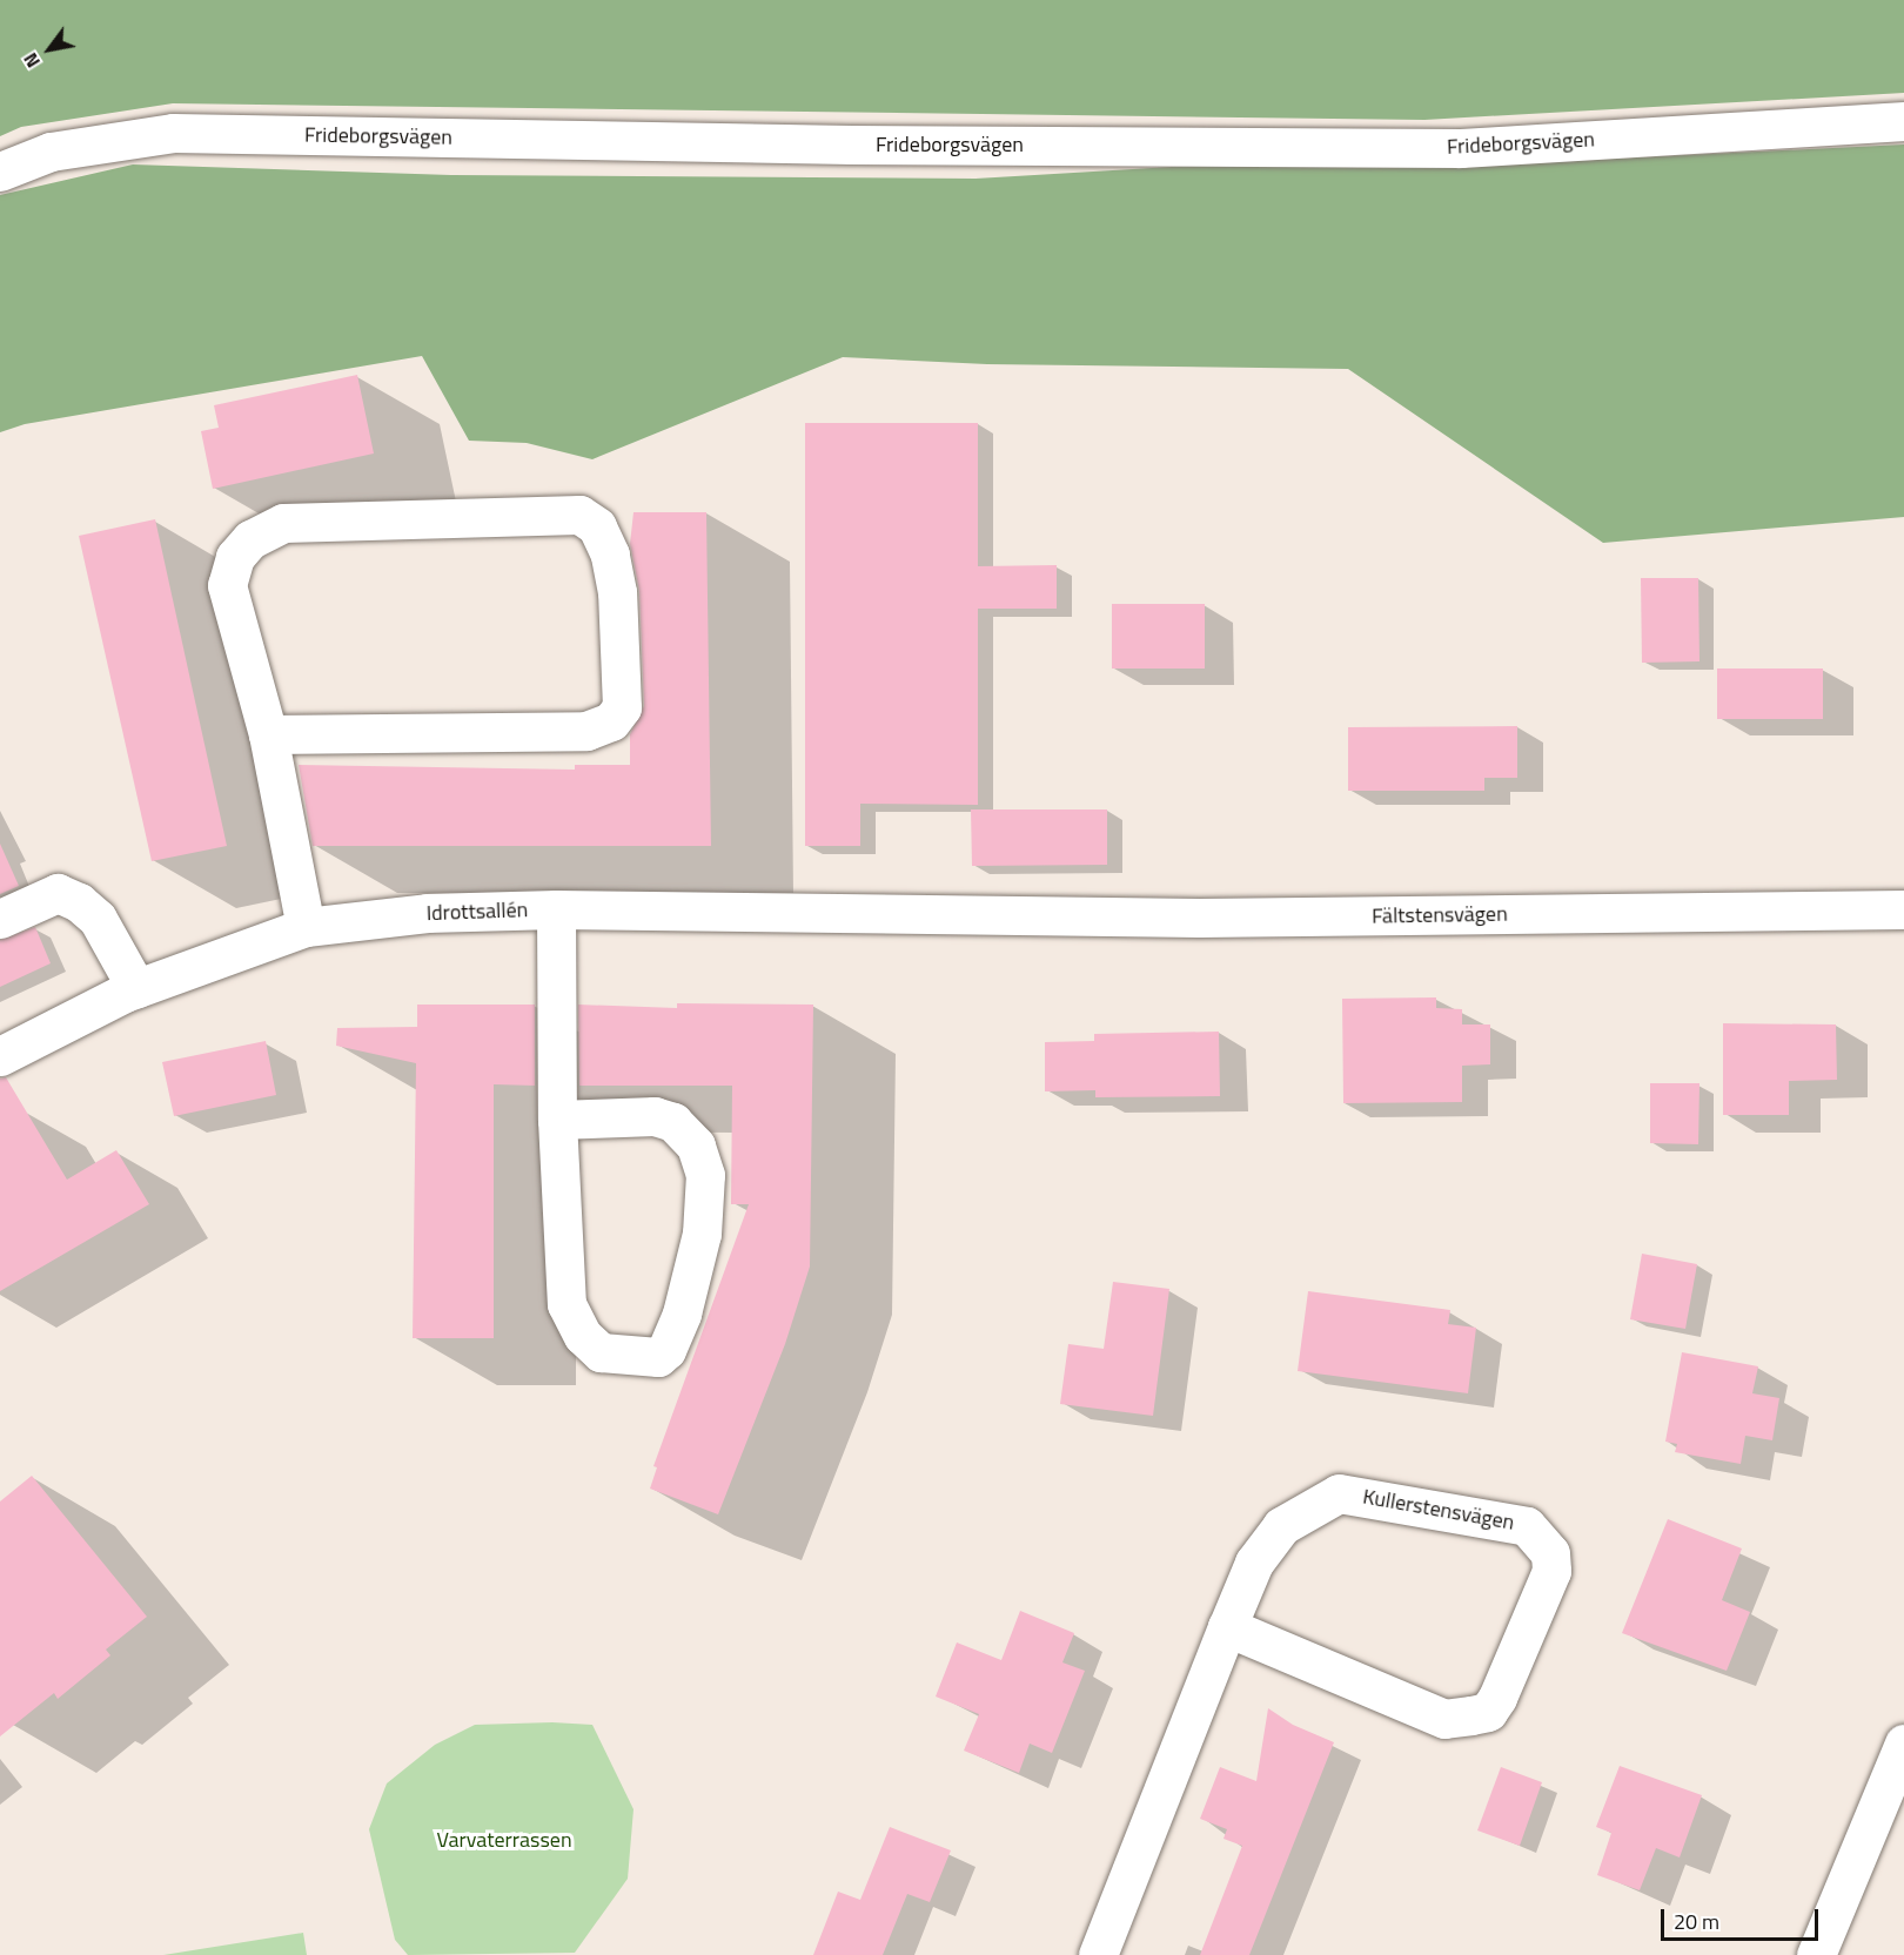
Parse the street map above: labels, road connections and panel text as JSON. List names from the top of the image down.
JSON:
{
  "streets": {
    "street": [
      "Frideborgsvägen",
      "Idrottsallén",
      "Fältstensvägen",
      "Kullerstensvägen"
    ]
  },
  "crossings": [
    ["Idrottsallén", "Fältstensvägen"]
  ],
  "parks": ["Varvaterrassen"],
  "scale_bar": "20 m",
  "north": "bottom left"
}
